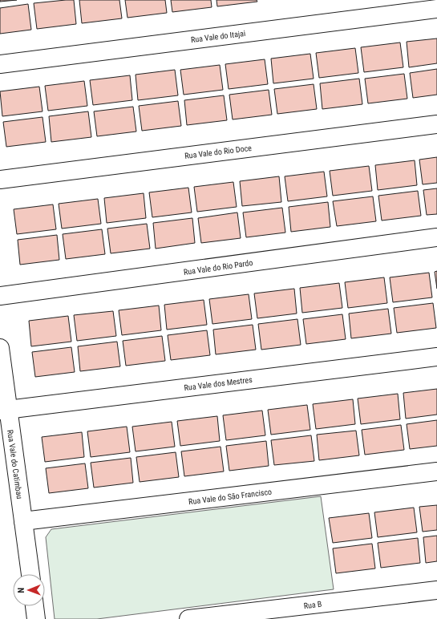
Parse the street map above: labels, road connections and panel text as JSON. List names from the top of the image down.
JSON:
{
  "streets": {
    "street": [
      "Rua Vale do Itajai",
      "Rua Vale do Rio Doce",
      "Rua Vale do Rio Pardo",
      "Rua Vale dos Mestres",
      "Rua Vale do Catimbau",
      "Rua Vale do São Francisco",
      "Rua B"
    ]
  },
  "crossings": [
    ["Rua Vale dos Mestres", "Rua Vale do Catimbau"],
    ["Rua Vale do Catimbau", "Rua Vale do São Francisco"]
  ],
  "north": "left"
}
